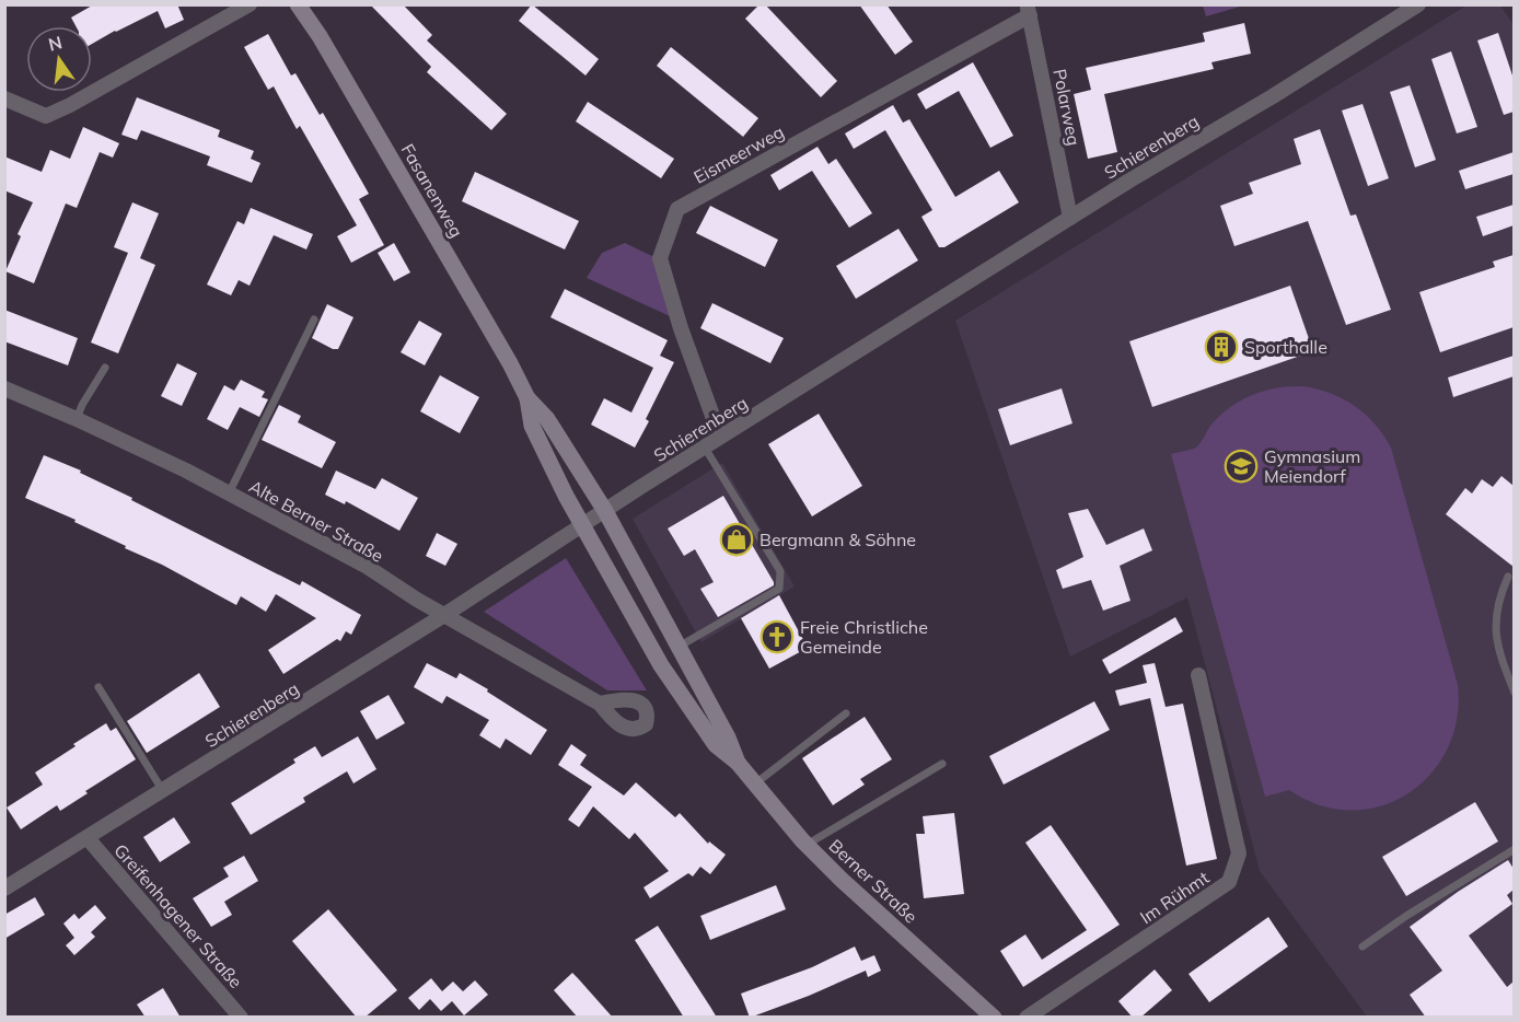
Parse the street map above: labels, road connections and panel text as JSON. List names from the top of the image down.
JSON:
{
  "streets": {
    "main road": ["Fasanenweg", "Berner Straße"],
    "street": [
      "Polarweg",
      "Schierenberg",
      "Eismeerweg",
      "Alte Berner Straße",
      "Im Rühmt",
      "Greifenhagener Straße"
    ]
  },
  "crossings": [
    ["Polarweg", "Schierenberg"],
    ["Polarweg", "Eismeerweg"],
    ["Schierenberg", "Eismeerweg"],
    ["Schierenberg", "Fasanenweg"],
    ["Schierenberg", "Alte Berner Straße"],
    ["Schierenberg", "Greifenhagener Straße"],
    ["Fasanenweg", "Berner Straße"]
  ],
  "places": {
    "building": ["Sporthalle"],
    "school or university": ["Gymnasium Meiendorf"],
    "shop": ["Bergmann & Söhne"],
    "church": ["Freie Christliche Gemeinde"]
  },
  "north": "top"
}
